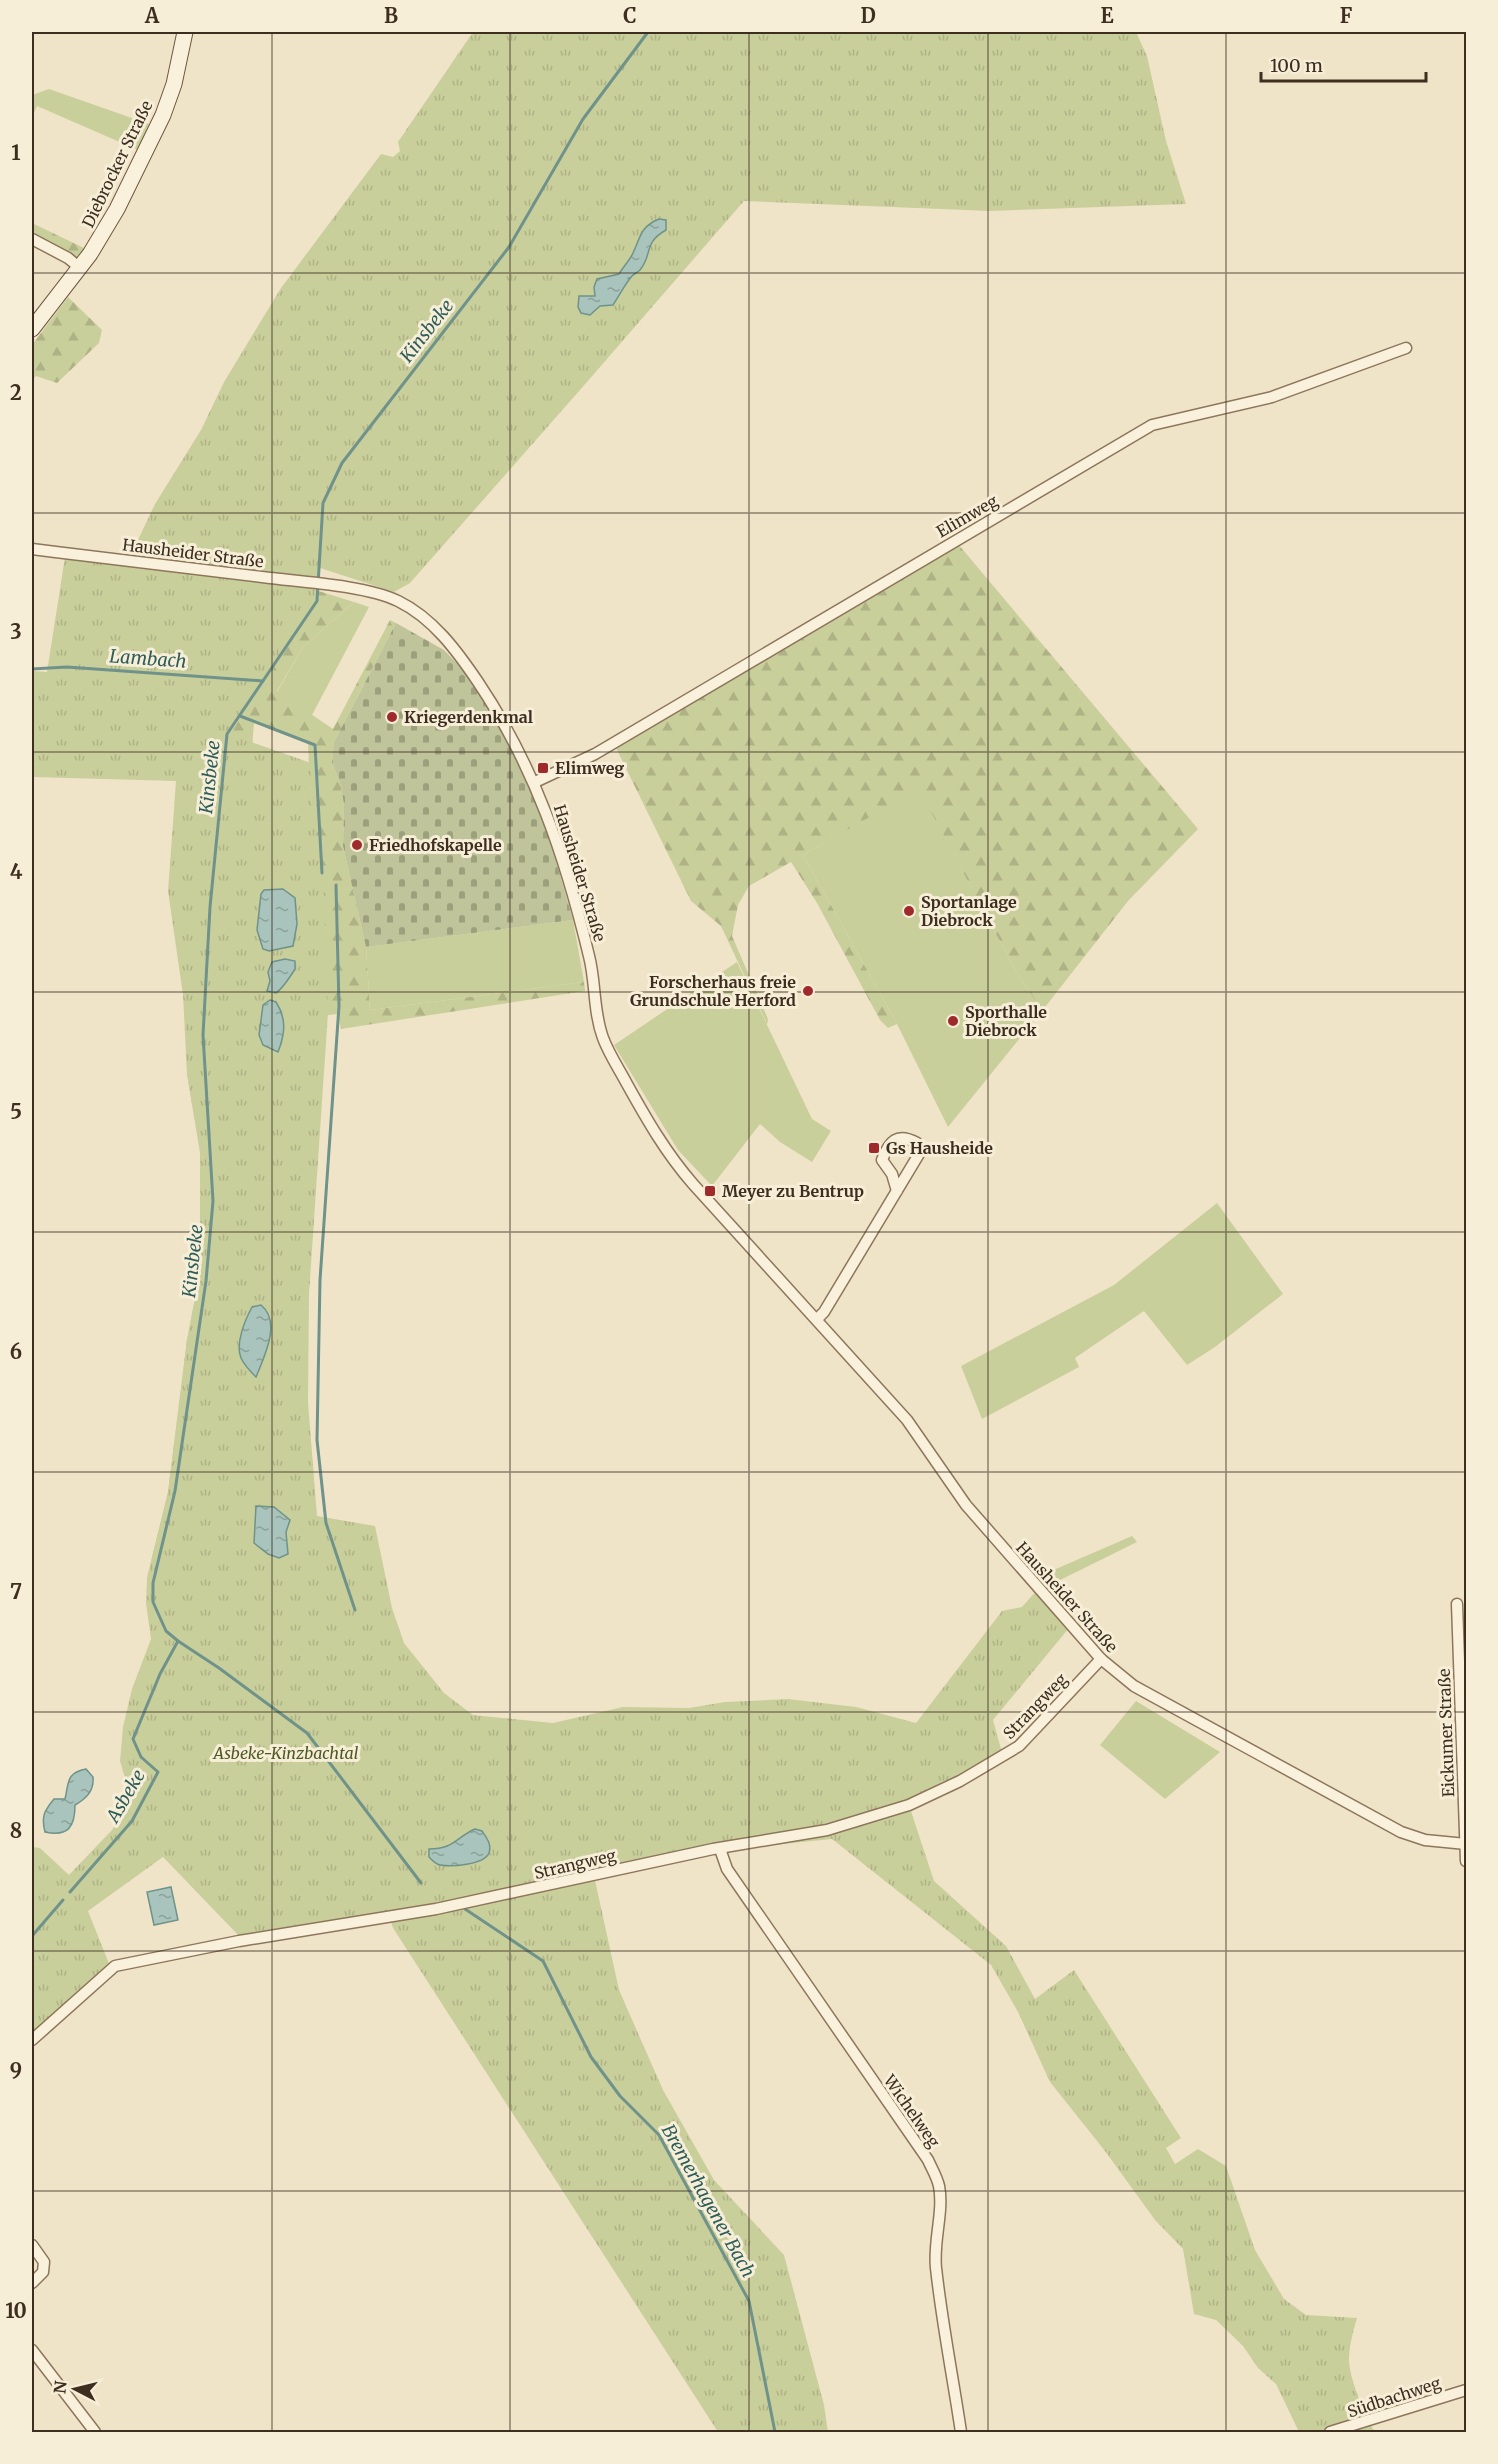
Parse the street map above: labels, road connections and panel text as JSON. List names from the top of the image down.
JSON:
{
  "streets": {
    "main road": ["Diebrocker Straße"],
    "street": [
      "Elimweg",
      "Hausheider Straße",
      "Strangweg",
      "Eickumer Straße",
      "Wichelweg",
      "Südbachweg"
    ]
  },
  "crossings": [
    ["Elimweg", "Hausheider Straße"],
    ["Hausheider Straße", "Strangweg"],
    ["Hausheider Straße", "Eickumer Straße"],
    ["Strangweg", "Wichelweg"]
  ],
  "water": [
    "Kinsbeke",
    "Lambach",
    "Asbeke",
    "Bremerhagener Bach"
  ],
  "parks": ["Asbeke-Kinzbachtal"],
  "places": {
    "other": [
      "Kriegerdenkmal",
      "Friedhofskapelle",
      "Sportanlage Diebrock",
      "Forscherhaus freie Grundschule Herford",
      "Sporthalle Diebrock"
    ],
    "transit": ["Elimweg", "Gs Hausheide", "Meyer zu Bentrup"]
  },
  "scale_bar": "100 m",
  "north": "left",
  "grid": {
    "columns": [
      "A",
      "B",
      "C",
      "D",
      "E",
      "F"
    ],
    "rows": [
      "1",
      "2",
      "3",
      "4",
      "5",
      "6",
      "7",
      "8",
      "9",
      "10"
    ]
  }
}
